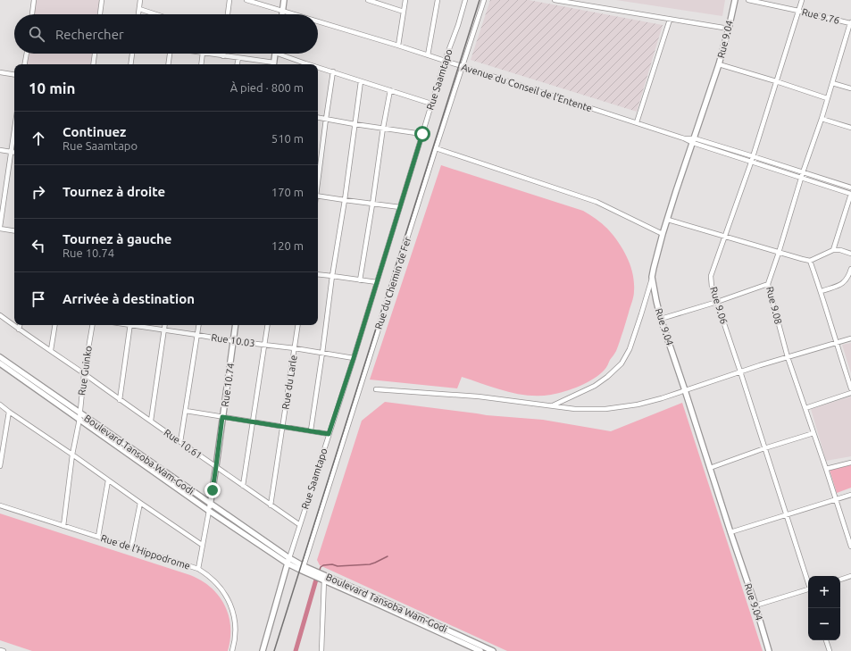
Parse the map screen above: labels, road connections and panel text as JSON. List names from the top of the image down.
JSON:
{
  "streets": {
    "main road": [
      "Rue 9.04",
      "Rue Saamtapo",
      "Rue 10.74",
      "Boulevard Tansoba Wam-Godi"
    ],
    "street": [
      "Rue 9.76",
      "Avenue du Conseil de l'Entente",
      "Rue du Chemin de Fer",
      "Rue 9.06",
      "Rue 9.08",
      "Rue 10.03",
      "Rue Guinko",
      "Rue du Larle",
      "Rue 10.61",
      "Rue de l'Hippodrome"
    ]
  },
  "crossings": [
    ["Rue 9.76", "Rue 9.06"],
    ["Rue 9.76", "Rue 9.08"],
    ["Rue 9.04", "Avenue du Conseil de l'Entente"],
    ["Rue Saamtapo", "Avenue du Conseil de l'Entente"],
    ["Rue Saamtapo", "Rue 10.03"],
    ["Rue Saamtapo", "Rue 10.61"],
    ["Rue Saamtapo", "Boulevard Tansoba Wam-Godi"],
    ["Avenue du Conseil de l'Entente", "Rue du Chemin de Fer"],
    ["Avenue du Conseil de l'Entente", "Rue 9.06"],
    ["Avenue du Conseil de l'Entente", "Rue 9.08"],
    ["Rue du Chemin de Fer", "Boulevard Tansoba Wam-Godi"],
    ["Rue 10.03", "Rue du Larle"],
    ["Rue 10.03", "Rue 10.74"],
    ["Rue Guinko", "Rue 10.61"],
    ["Rue Guinko", "Boulevard Tansoba Wam-Godi"],
    ["Rue Guinko", "Rue de l'Hippodrome"],
    ["Rue du Larle", "Rue 10.61"],
    ["Rue 10.74", "Rue 10.61"],
    ["Rue 10.74", "Boulevard Tansoba Wam-Godi"]
  ],
  "page": {
    "search": "Rechercher",
    "heading": ["10 min", "À pied · 800 m"],
    "list": [
      ["Continuez", "Rue Saamtapo", "510 m"],
      ["Tournez à droite", "170 m"],
      ["Tournez à gauche", "Rue 10.74", "120 m"],
      "Arrivée à destination"
    ],
    "map_buttons": ["+", "−"]
  }
}
